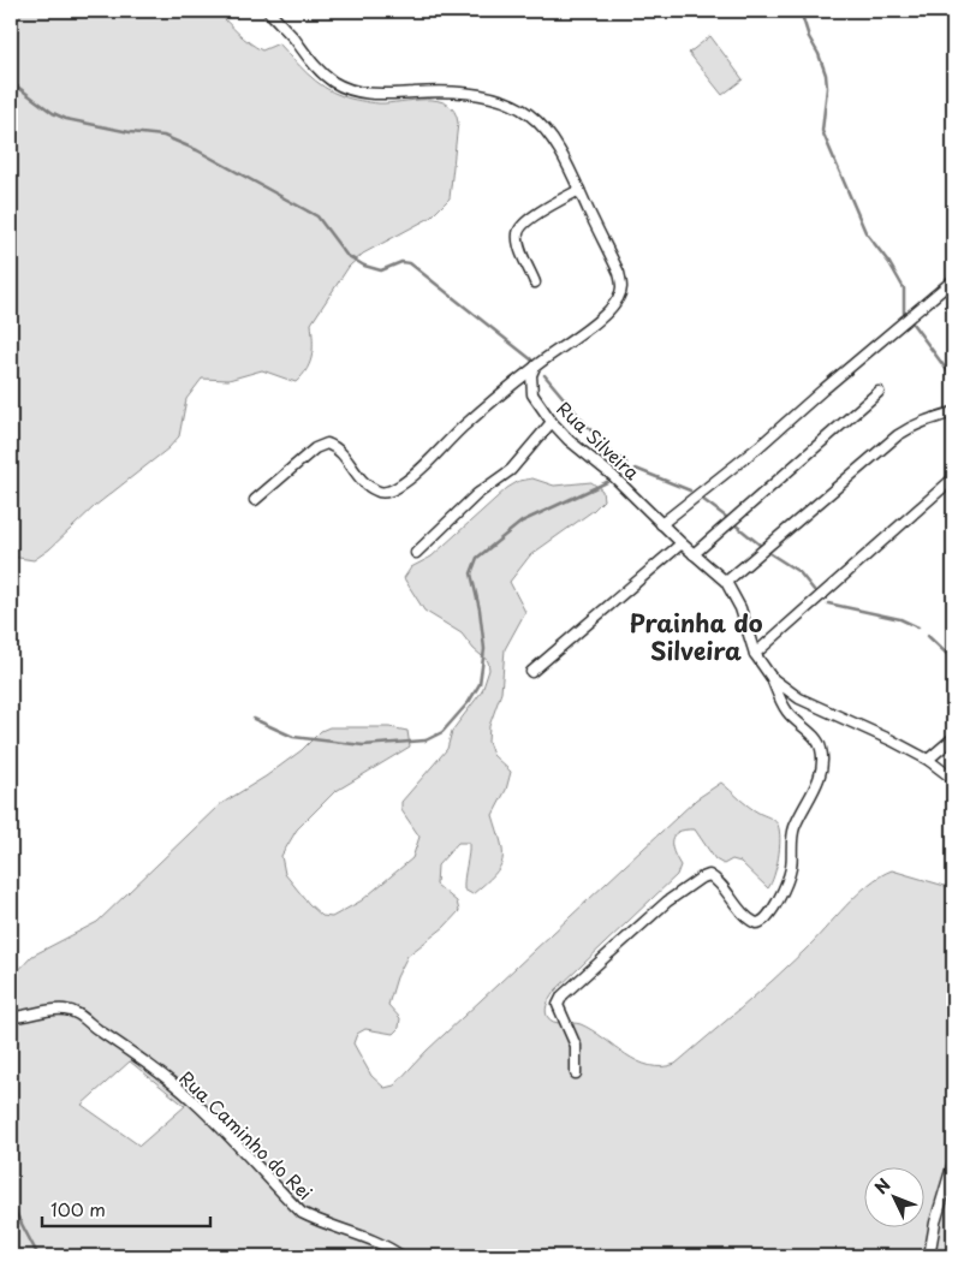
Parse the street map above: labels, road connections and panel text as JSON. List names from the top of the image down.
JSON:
{
  "streets": {
    "street": ["Rua Silveira", "Rua Caminho do Rei"]
  },
  "districts": ["Prainha do Silveira"],
  "scale_bar": "100 m",
  "north": "top left"
}
